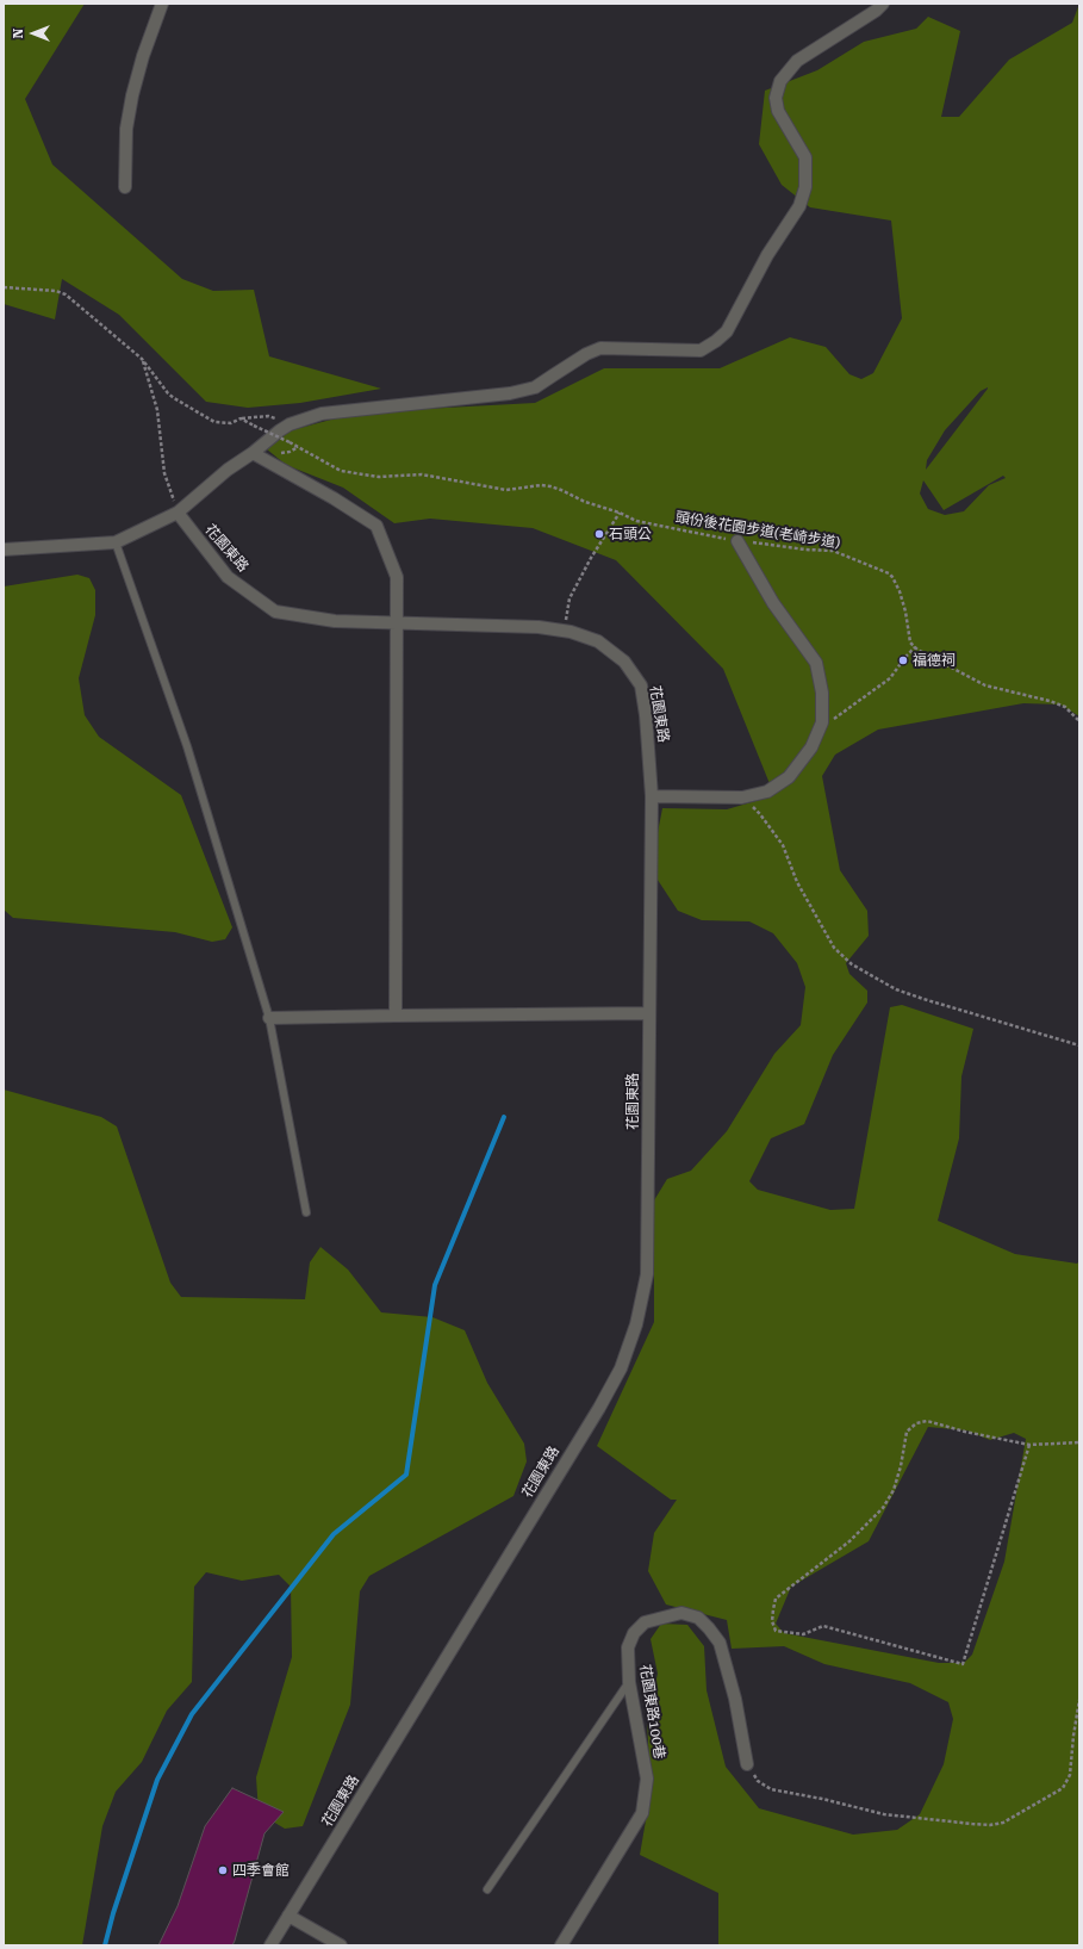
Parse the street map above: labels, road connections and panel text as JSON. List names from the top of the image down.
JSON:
{
  "streets": {
    "street": ["花園東路", "花園東路100巷"],
    "path": ["頭份後花園步道(老崎步道)"]
  },
  "places": ["石頭公", "福德祠", "四季會館"],
  "north": "left"
}
